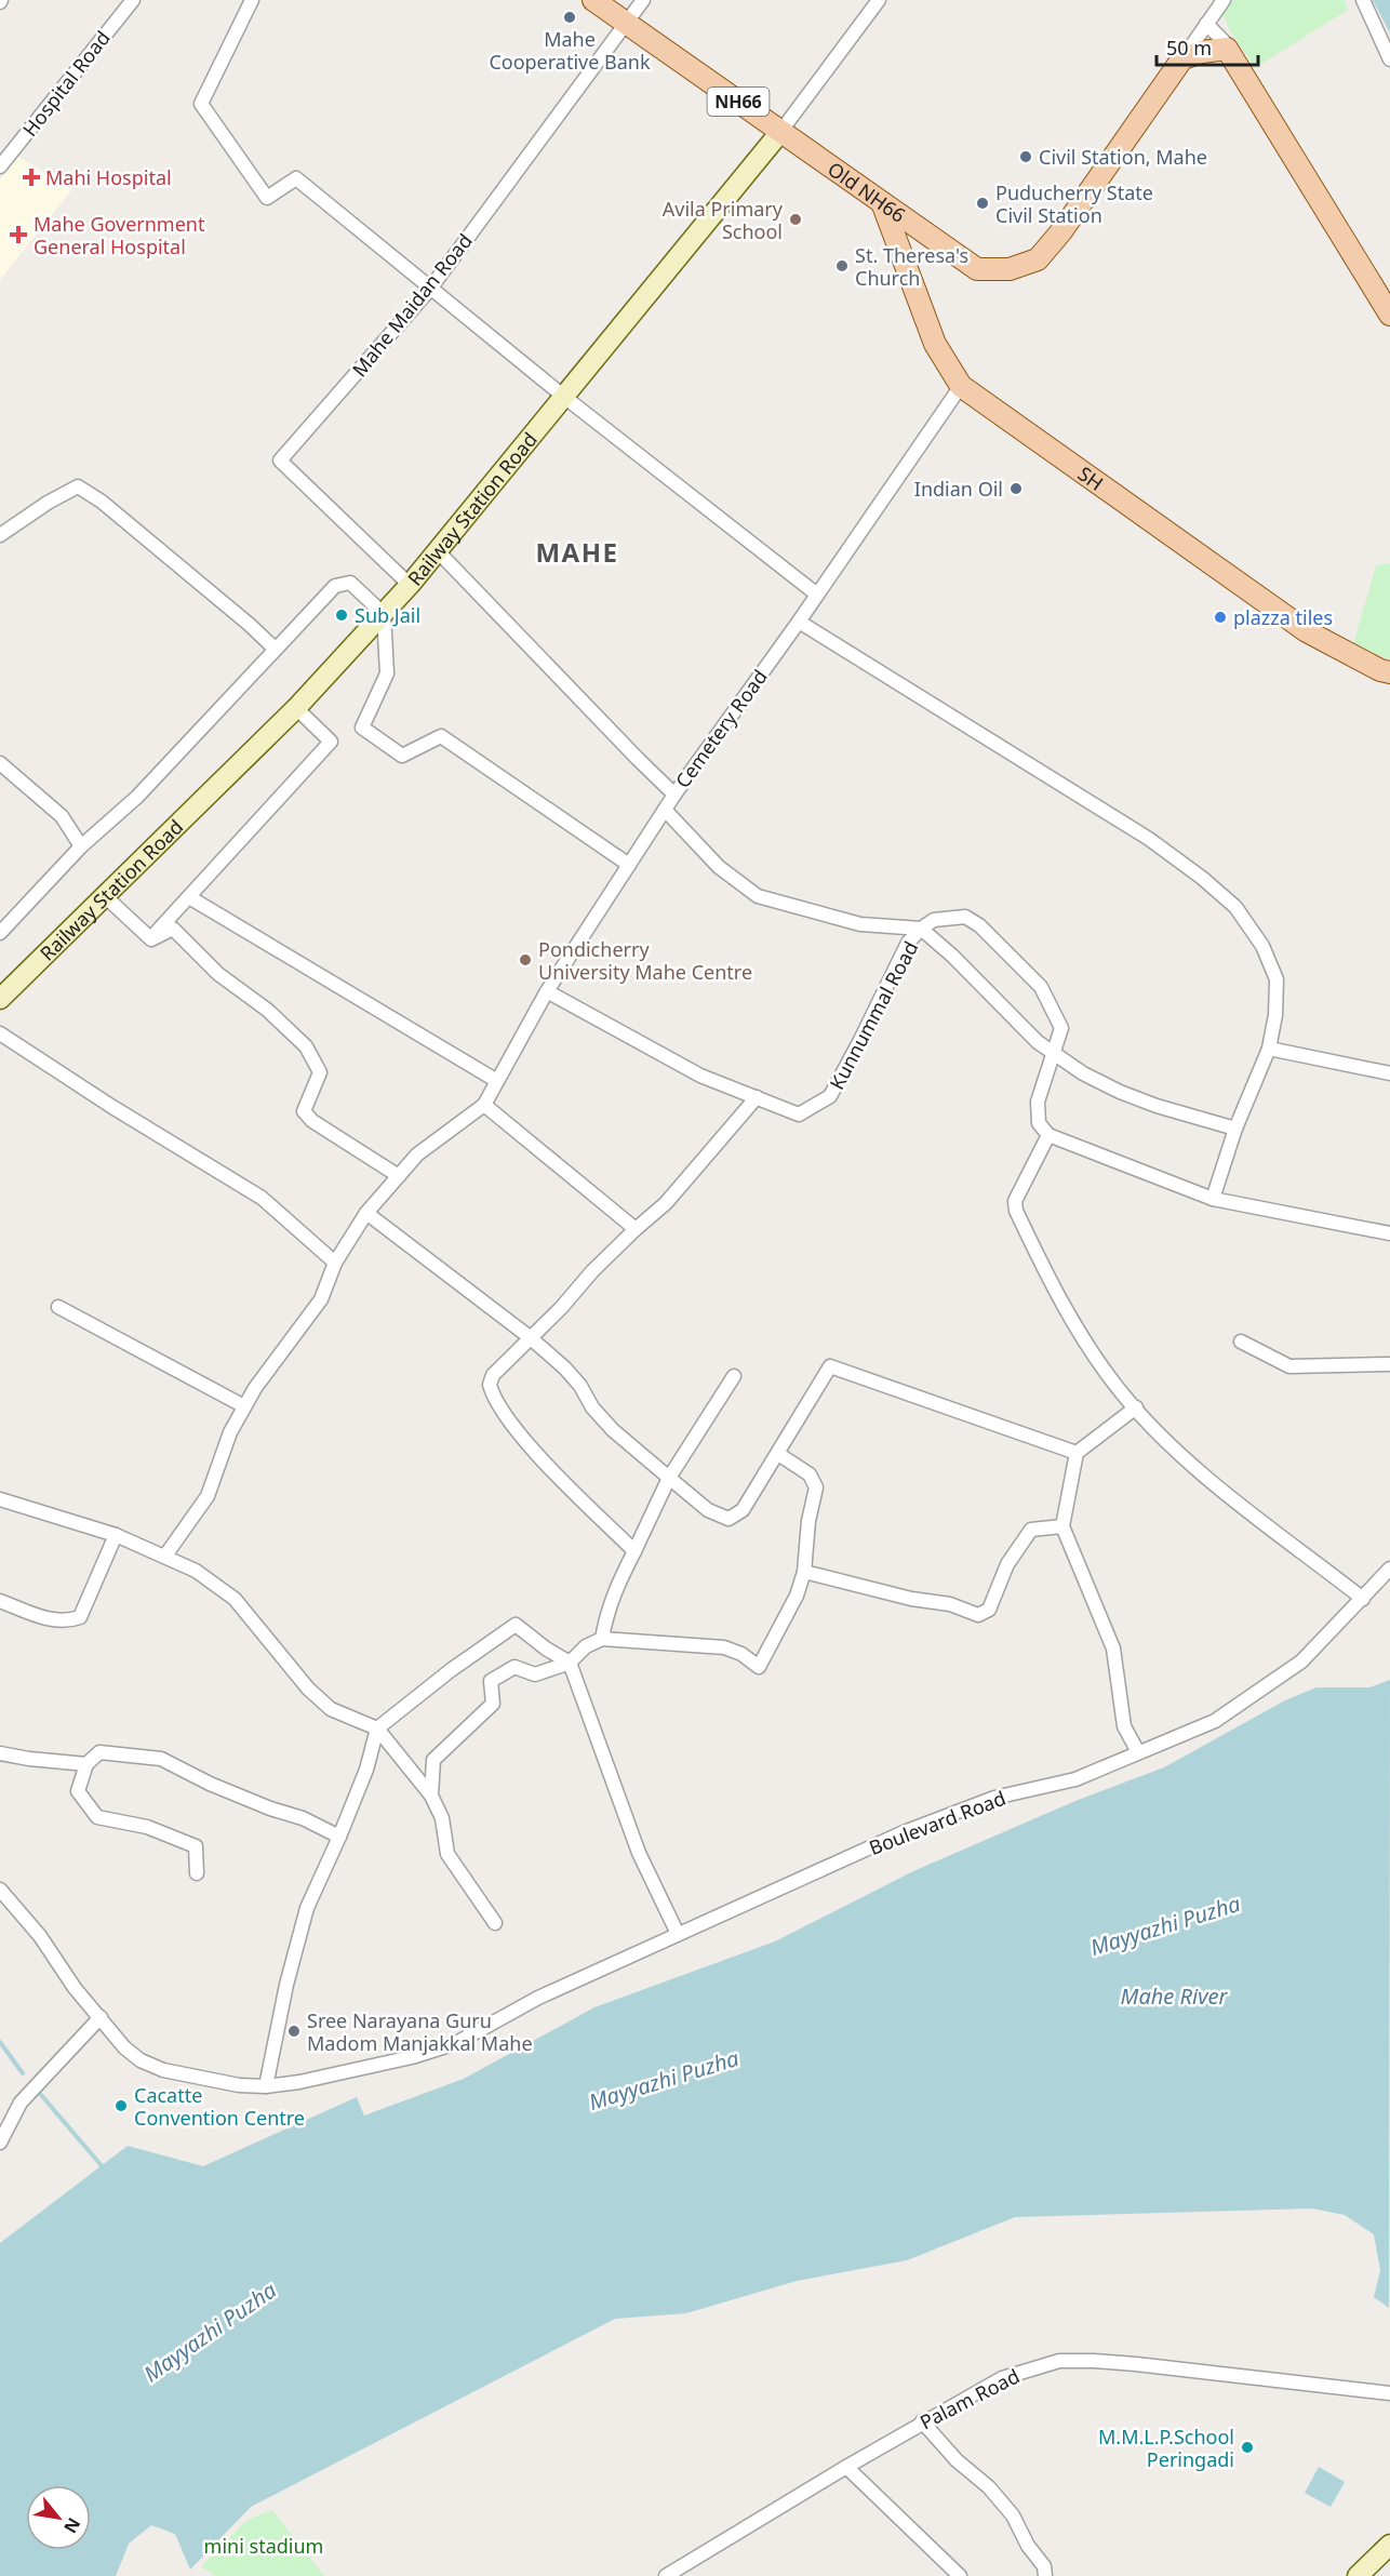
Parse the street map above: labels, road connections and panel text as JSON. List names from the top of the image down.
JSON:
{
  "streets": {
    "main road": ["NH66", "Old NH66", "SH"],
    "street": [
      "Hospital Road",
      "Mahe Maidan Road",
      "Railway Station Road",
      "Cemetery Road",
      "Kunnummal Road",
      "Boulevard Road",
      "Palam Road"
    ]
  },
  "crossings": [
    ["Old NH66", "Mahe Maidan Road"],
    ["Old NH66", "SH"],
    ["Old NH66", "Railway Station Road"],
    ["Mahe Maidan Road", "Railway Station Road"],
    ["SH", "Cemetery Road"],
    ["Railway Station Road", "Cemetery Road"]
  ],
  "districts": ["MAHE"],
  "water": ["Mayyazhi Puzha", "Mahe River"],
  "parks": ["mini stadium"],
  "places": {
    "other": [
      "Mahe Cooperative Bank",
      "Civil Station, Mahe",
      "Puducherry State Civil Station",
      "Avila Primary School",
      "St. Theresa's Church",
      "Indian Oil",
      "Sub Jail",
      "plazza tiles",
      "Pondicherry University Mahe Centre",
      "Sree Narayana Guru Madom Manjakkal Mahe",
      "Cacatte Convention Centre",
      "M.M.L.P.School Peringadi"
    ],
    "health": ["Mahi Hospital", "Mahe Government General Hospital"]
  },
  "scale_bar": "50 m",
  "north": "bottom right"
}
